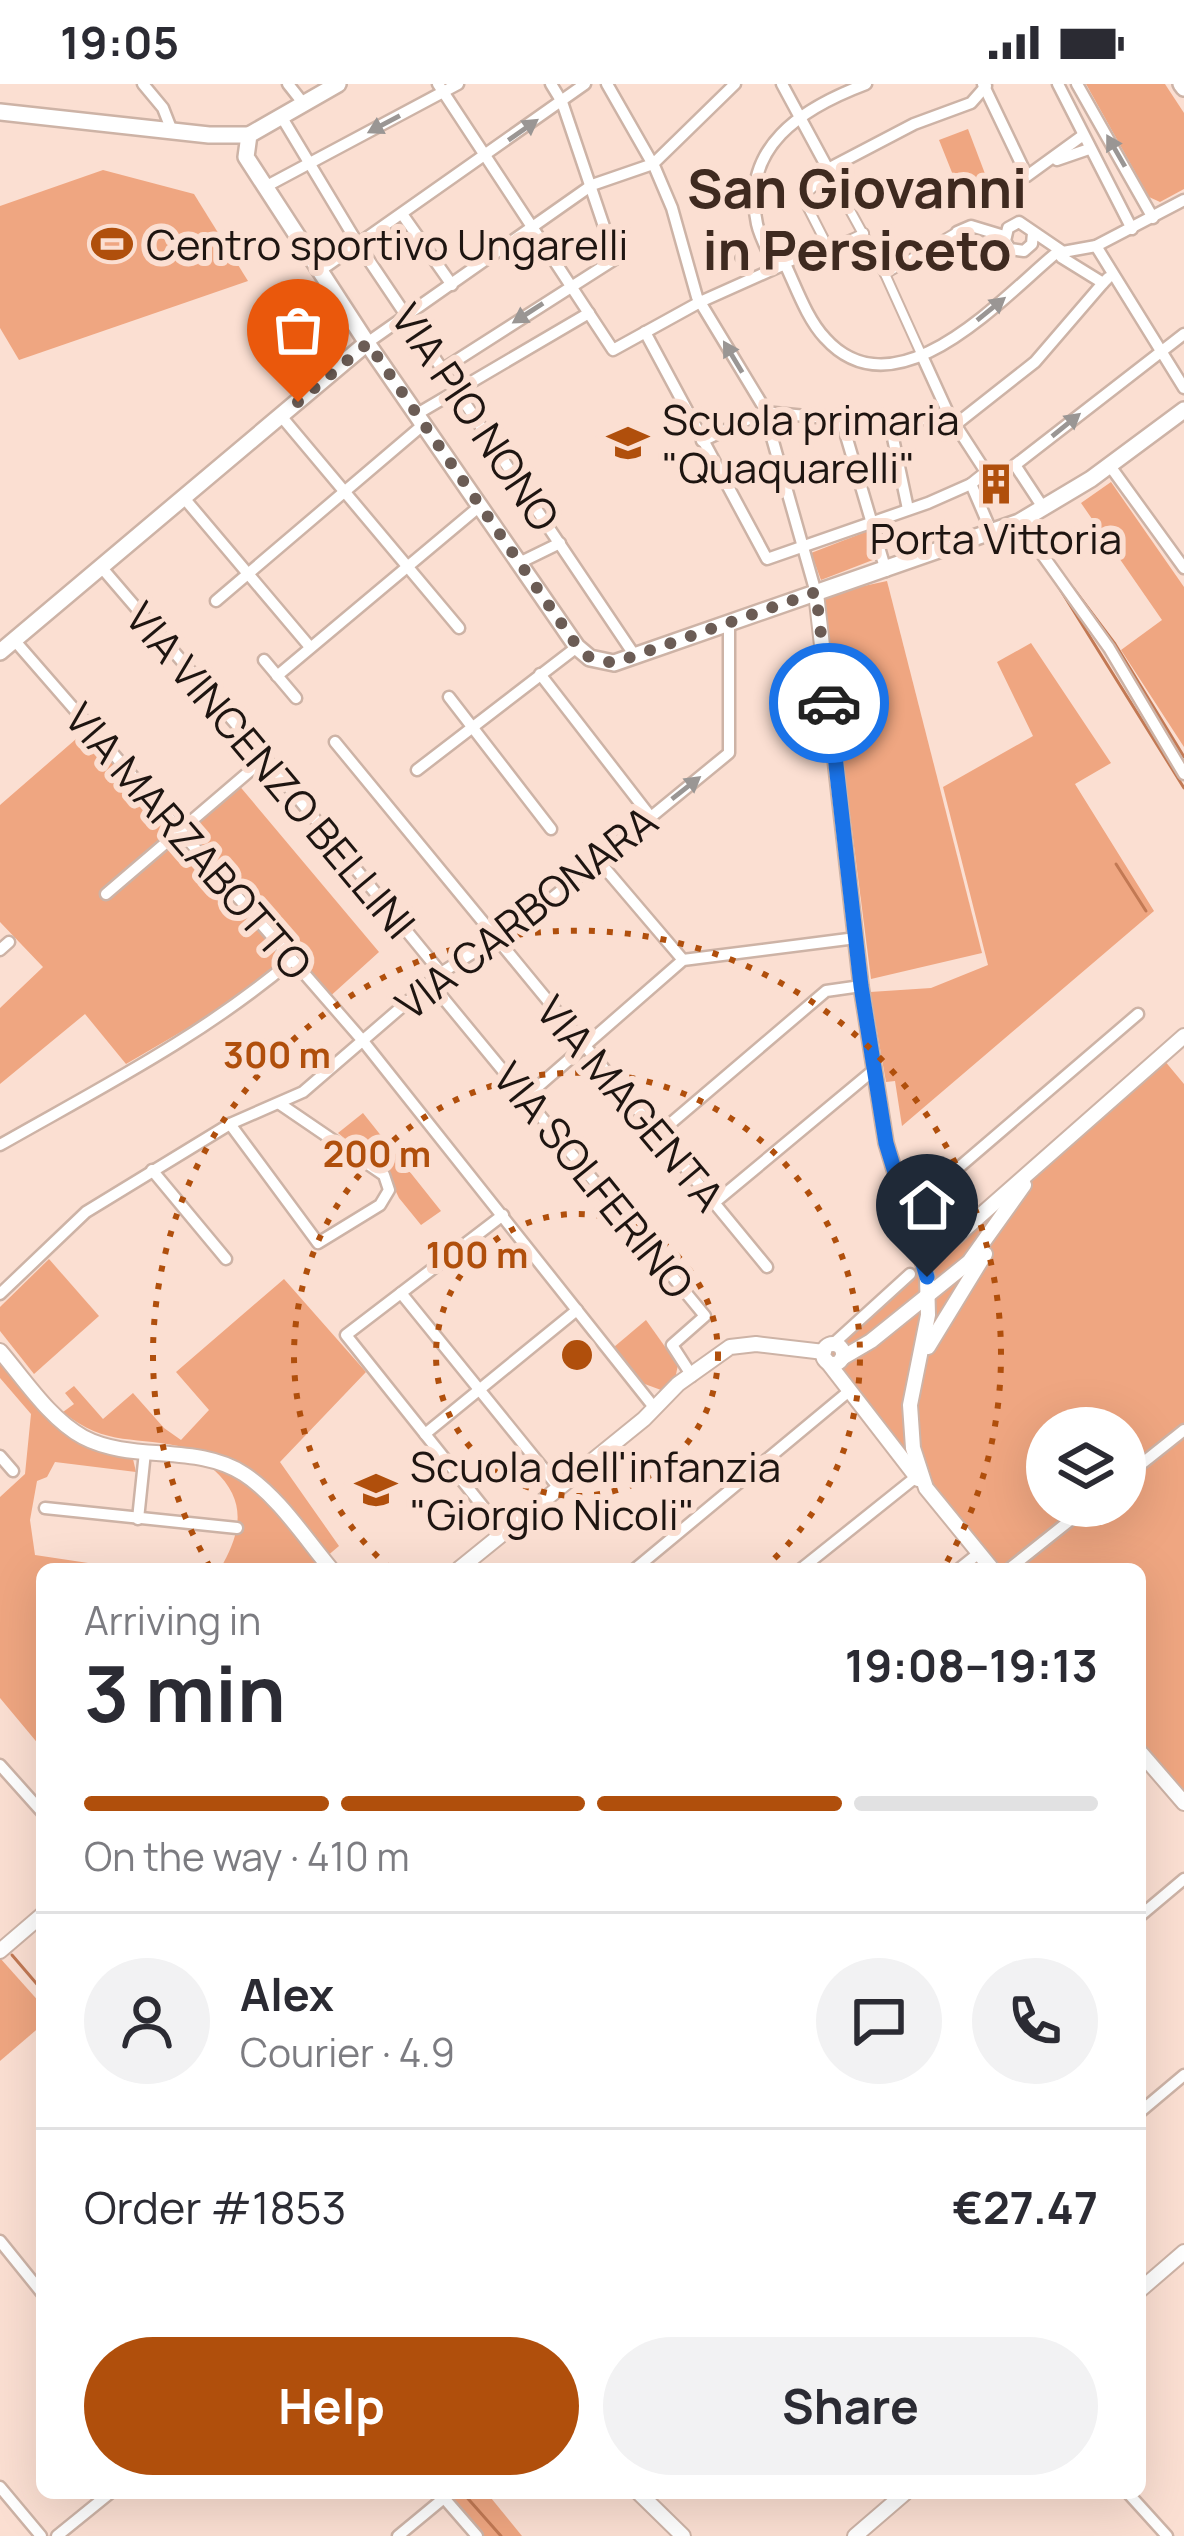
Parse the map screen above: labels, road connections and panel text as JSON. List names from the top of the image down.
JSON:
{
  "streets": {
    "street": [
      "VIA PIO NONO",
      "VIA VINCENZO BELLINI",
      "VIA MARZABOTTO",
      "VIA CARBONARA",
      "VIA MAGENTA",
      "VIA SOLFERINO"
    ]
  },
  "crossings": [
    ["VIA VINCENZO BELLINI", "VIA CARBONARA"],
    ["VIA VINCENZO BELLINI", "VIA SOLFERINO"],
    ["VIA MARZABOTTO", "VIA CARBONARA"],
    ["VIA CARBONARA", "VIA MAGENTA"],
    ["VIA CARBONARA", "VIA SOLFERINO"]
  ],
  "districts": ["San Giovanni in Persiceto"],
  "places": {
    "sports": ["Centro sportivo Ungarelli"],
    "school or university": ["Scuola primaria \"Quaquarelli\"", "Scuola dell'infanzia \"Giorgio Nicoli\""],
    "building": ["Porta Vittoria"]
  },
  "page": {
    "status": "19:05",
    "heading": ["3 min", "Arriving in", "19:08–19:13"],
    "panel": [
      "Alex",
      "Courier · 4.9",
      "Order #1853",
      "€27.47"
    ],
    "bar": "On the way · 410 m",
    "buttons": ["Help", "Share"]
  },
  "rings": ["300 m", "200 m", "100 m"]
}
